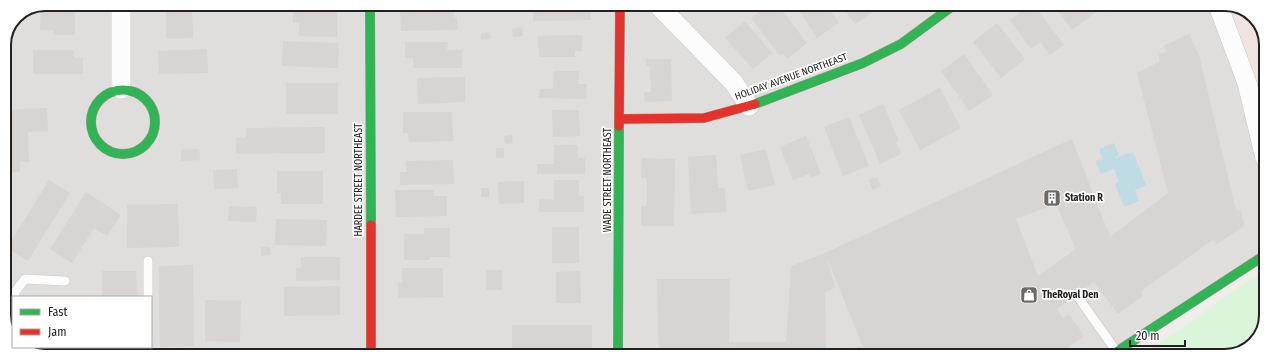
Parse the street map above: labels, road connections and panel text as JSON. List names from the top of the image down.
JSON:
{
  "streets": {
    "street": ["HOLIDAY AVENUE NORTHEAST", "HARDEE STREET NORTHEAST", "WADE STREET NORTHEAST"]
  },
  "crossings": [
    ["HOLIDAY AVENUE NORTHEAST", "WADE STREET NORTHEAST"]
  ],
  "places": {
    "building": ["Station R"],
    "shop": ["TheRoyal Den"]
  },
  "legend": ["Fast", "Jam"],
  "scale_bar": "20 m"
}
